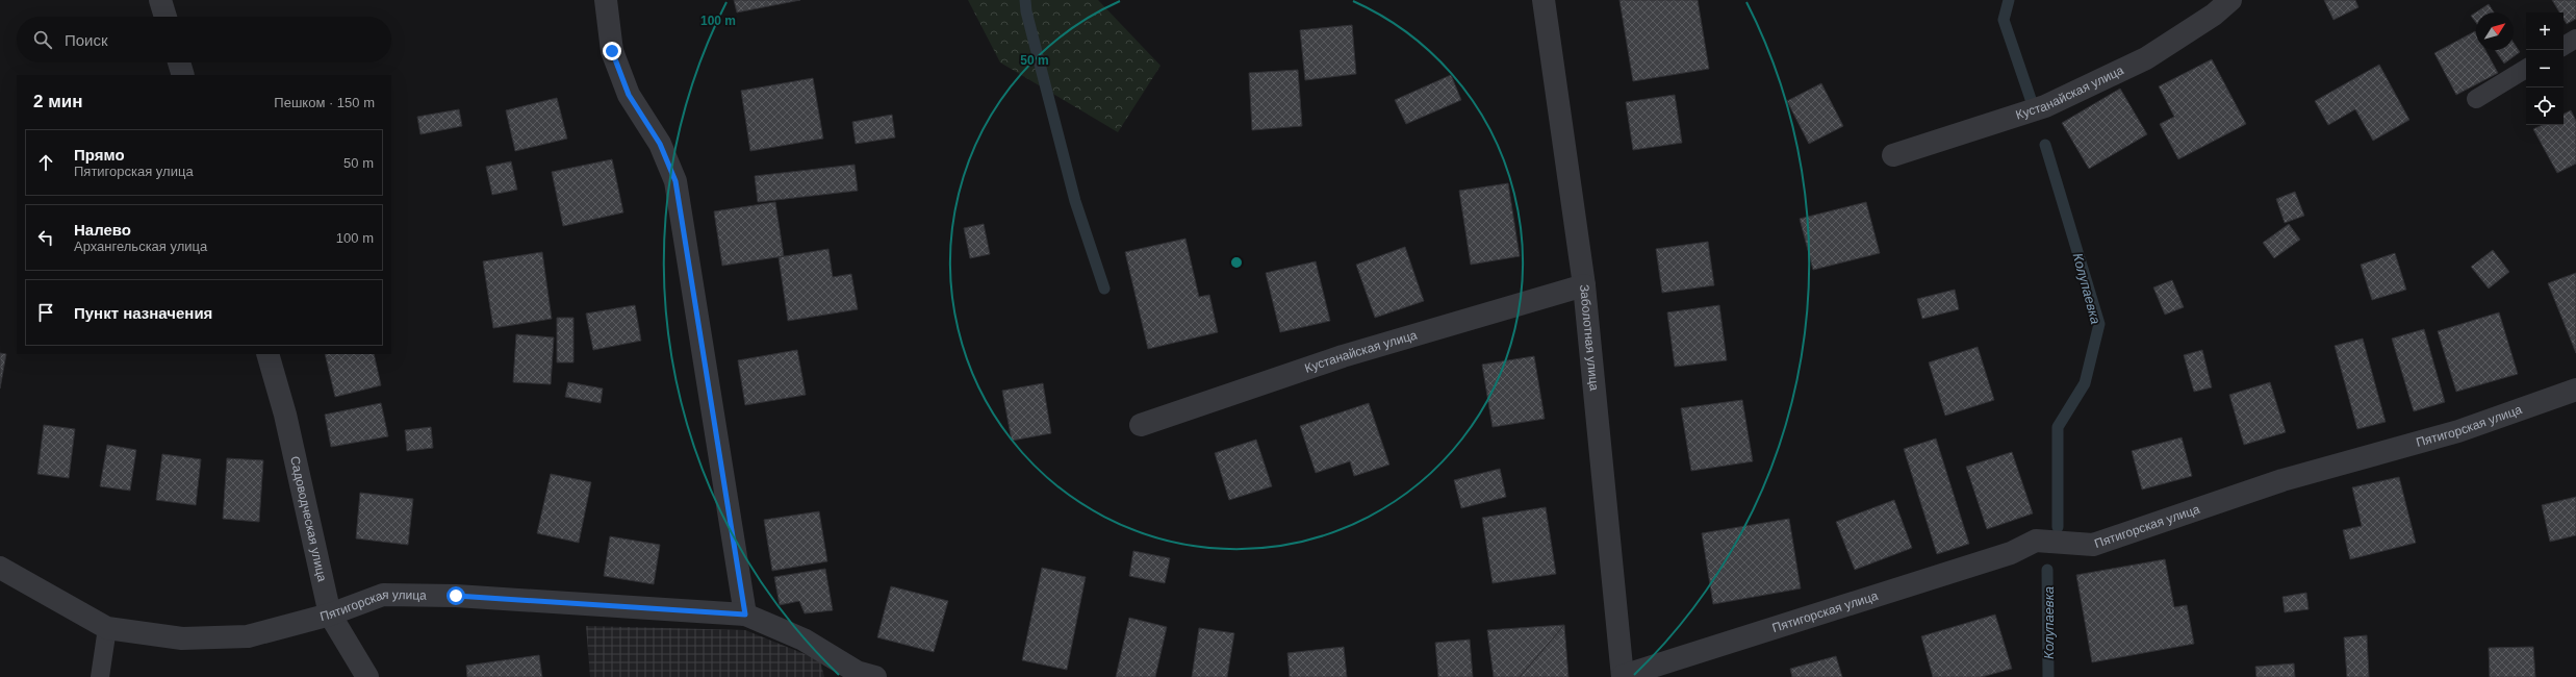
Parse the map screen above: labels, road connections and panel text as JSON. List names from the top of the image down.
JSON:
{
  "streets": {
    "street": [
      "Кустанайская улица",
      "Заболотная улица",
      "Пятигорская улица",
      "Садоводческая улица"
    ]
  },
  "crossings": [
    ["Кустанайская улица", "Заболотная улица"],
    ["Заболотная улица", "Пятигорская улица"],
    ["Пятигорская улица", "Садоводческая улица"]
  ],
  "water": ["Колупаевка"],
  "north": "top right",
  "page": {
    "map_buttons": ["+", "−"],
    "search": "Поиск",
    "heading": ["2 мин", "Пешком · 150 m"],
    "list": [
      ["Прямо", "Пятигорская улица", "50 m"],
      ["Налево", "Архангельская улица", "100 m"],
      "Пункт назначения"
    ]
  },
  "rings": ["100 m", "50 m"]
}
